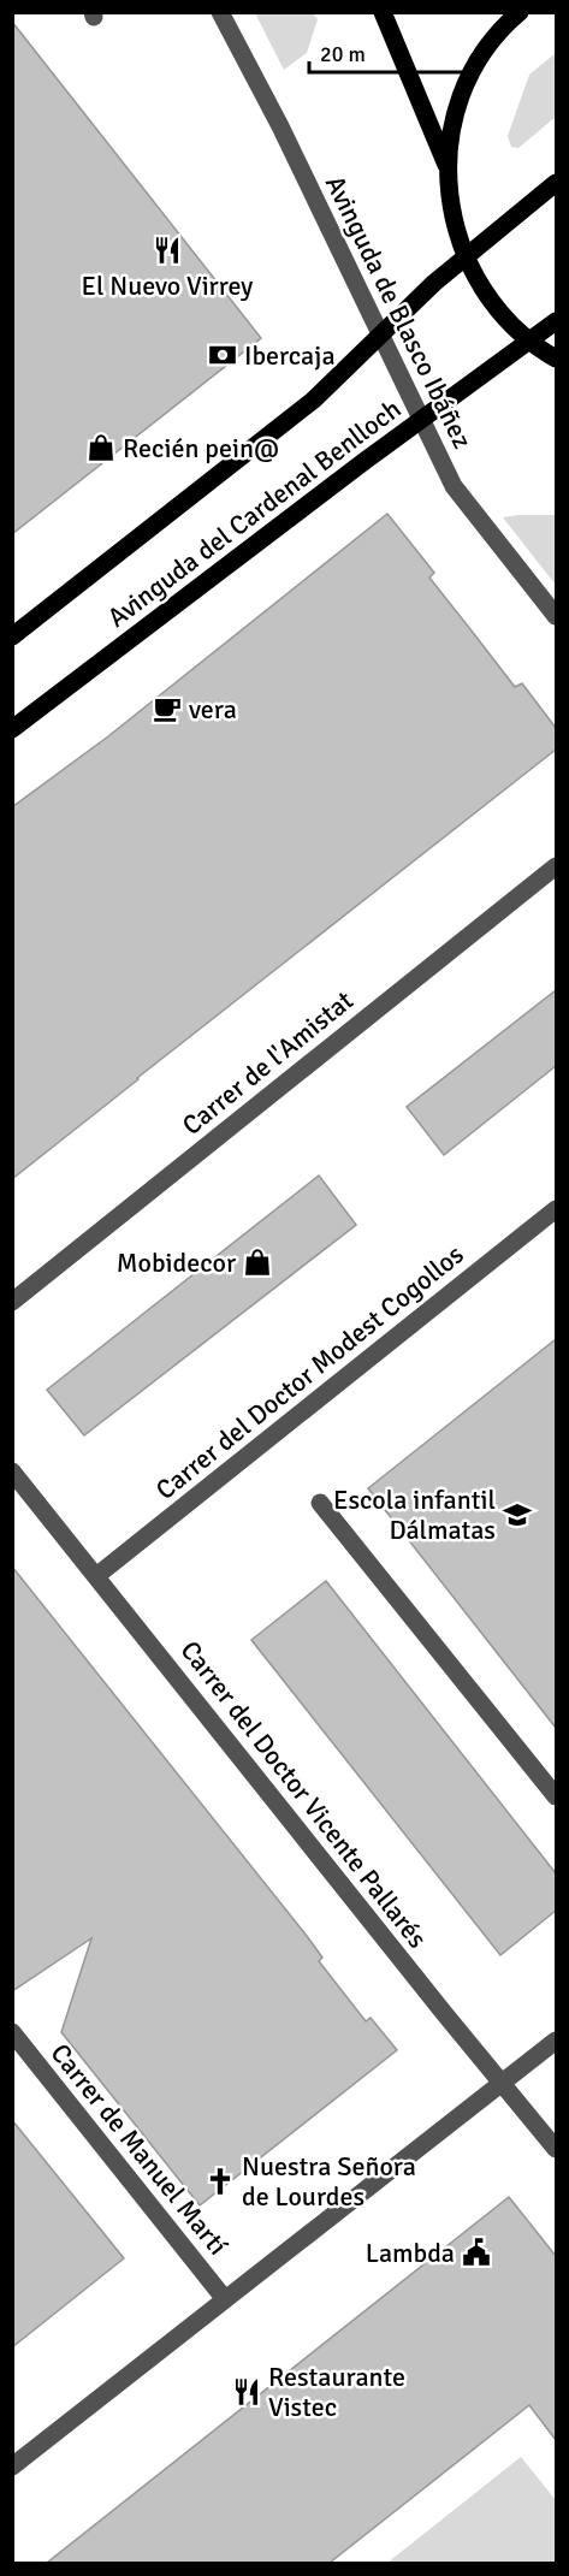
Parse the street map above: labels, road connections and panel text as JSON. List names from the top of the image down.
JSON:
{
  "streets": {
    "main road": ["Avinguda del Cardenal Benlloch"],
    "street": [
      "Avinguda de Blasco Ibáñez",
      "Carrer de l'Amistat",
      "Carrer del Doctor Modest Cogollos",
      "Carrer del Doctor Vicente Pallarés",
      "Carrer de Manuel Martí"
    ]
  },
  "crossings": [
    ["Avinguda de Blasco Ibáñez", "Avinguda del Cardenal Benlloch"],
    ["Carrer del Doctor Modest Cogollos", "Carrer del Doctor Vicente Pallarés"]
  ],
  "places": {
    "restaurant": ["El Nuevo Virrey", "Restaurante Vistec"],
    "bank": ["Ibercaja"],
    "shop": ["Recién pein@", "Mobidecor"],
    "cafe": ["vera"],
    "school or university": ["Escola infantil Dálmatas"],
    "church": ["Nuestra Señora de Lourdes"],
    "public building": ["Lambda"]
  },
  "scale_bar": "20 m"
}
